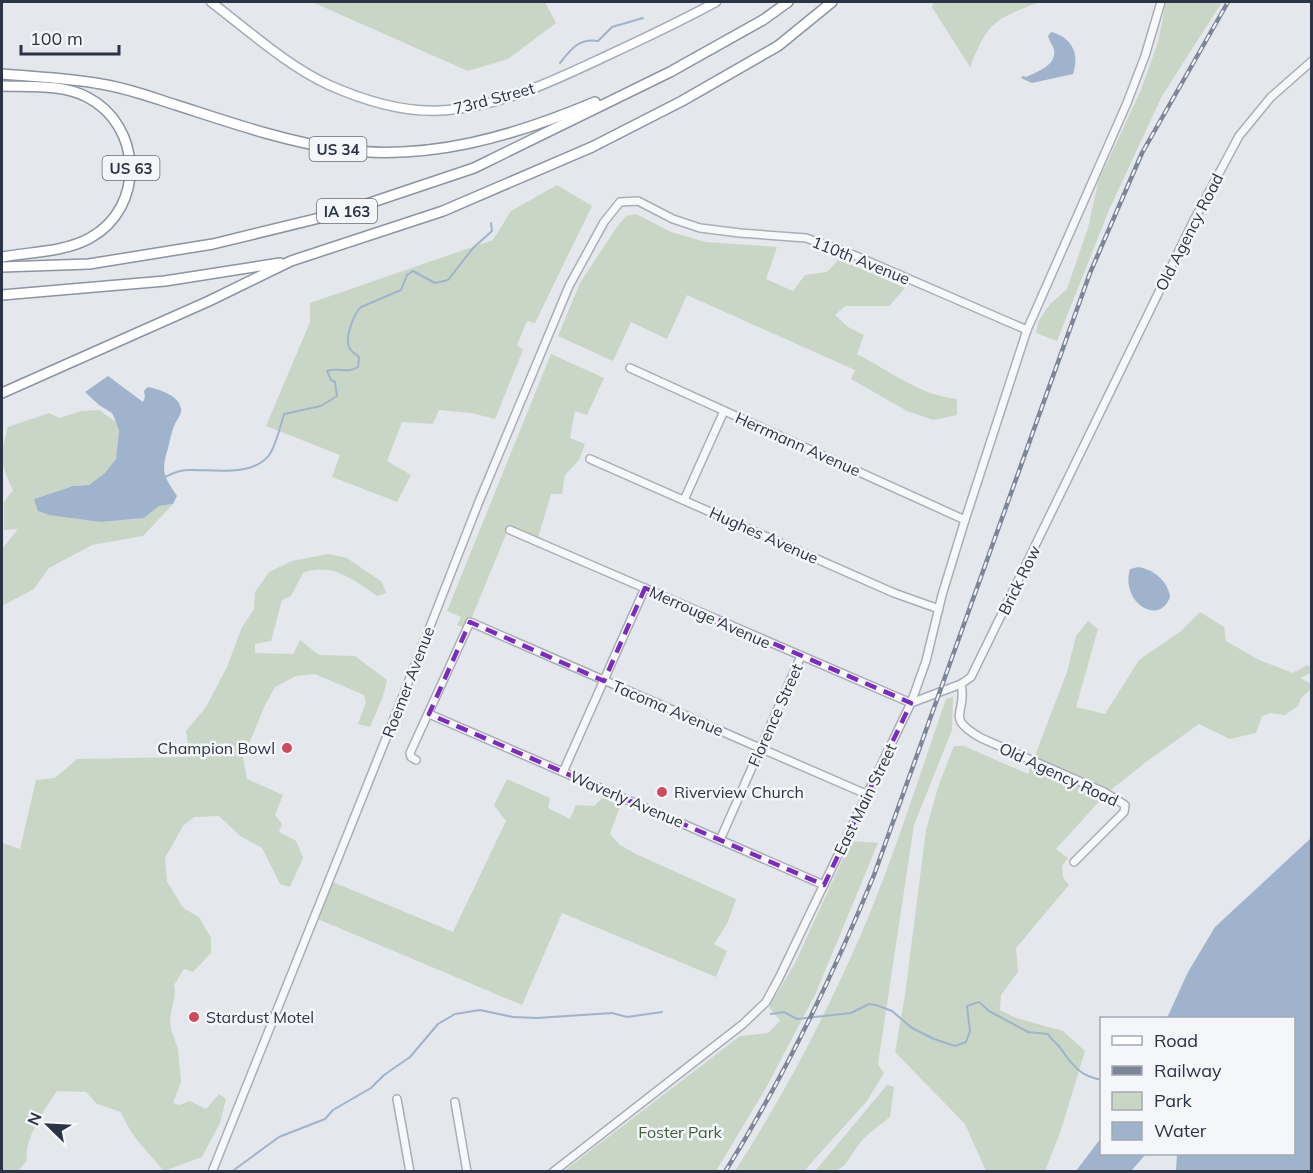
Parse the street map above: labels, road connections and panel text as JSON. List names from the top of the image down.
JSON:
{
  "streets": {
    "highway": ["US 34", "US 63", "IA 163"],
    "main road": ["73rd Street"],
    "street": [
      "Old Agency Road",
      "110th Avenue",
      "Herrmann Avenue",
      "Hughes Avenue",
      "Brick Row",
      "Merrouge Avenue",
      "Roemer Avenue",
      "Tacoma Avenue",
      "Florence Street",
      "Waverly Avenue",
      "East Main Street"
    ]
  },
  "crossings": [
    ["US 34", "IA 163"],
    ["Old Agency Road", "Brick Row"],
    ["110th Avenue", "Roemer Avenue"],
    ["110th Avenue", "East Main Street"],
    ["Herrmann Avenue", "East Main Street"],
    ["Hughes Avenue", "East Main Street"],
    ["Brick Row", "Merrouge Avenue"],
    ["Brick Row", "East Main Street"],
    ["Merrouge Avenue", "Florence Street"],
    ["Merrouge Avenue", "East Main Street"],
    ["Tacoma Avenue", "Florence Street"],
    ["Tacoma Avenue", "Waverly Avenue"],
    ["Tacoma Avenue", "East Main Street"],
    ["Florence Street", "Waverly Avenue"],
    ["Waverly Avenue", "East Main Street"]
  ],
  "parks": ["Foster Park"],
  "places": ["Champion Bowl", "Riverview Church", "Stardust Motel"],
  "legend": [
    "Road",
    "Railway",
    "Park",
    "Water"
  ],
  "scale_bar": "100 m",
  "north": "top left"
}
